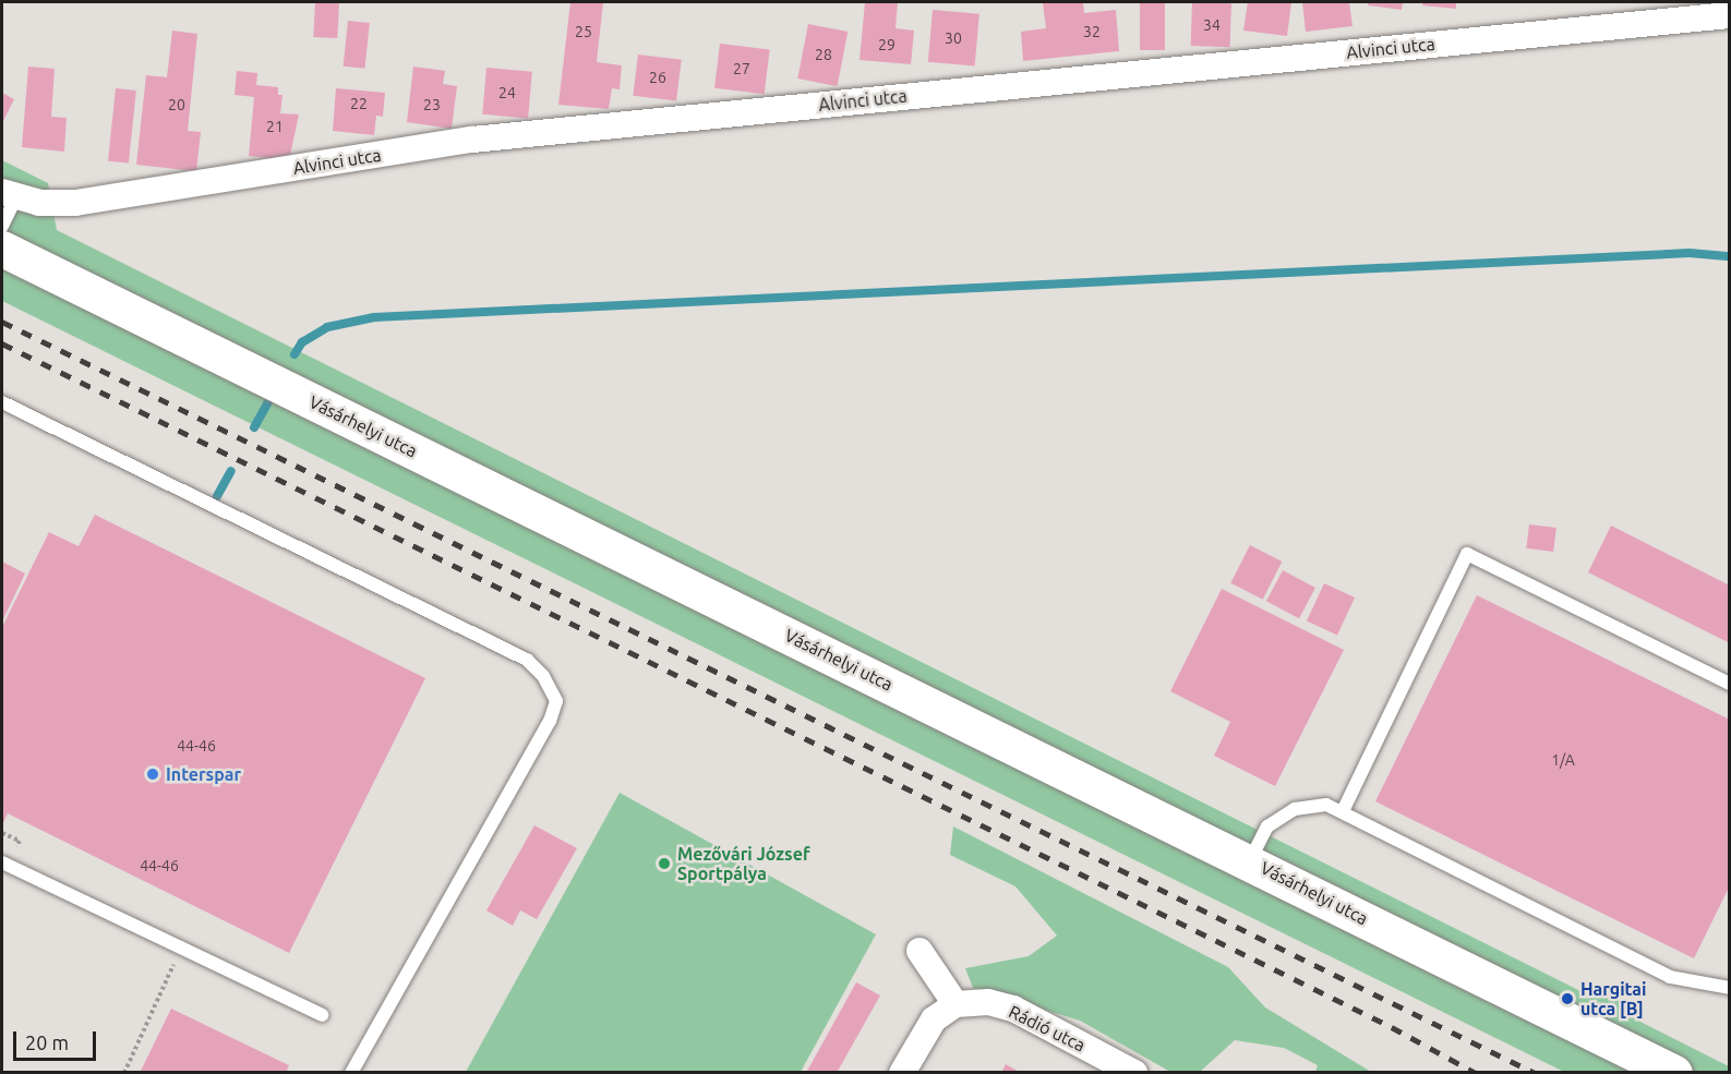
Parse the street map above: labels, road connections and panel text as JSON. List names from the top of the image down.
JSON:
{
  "streets": {
    "street": ["Alvinci utca", "Vásárhelyi utca", "Rádió utca"]
  },
  "places": ["Interspar", "Mezővári József Sportpálya", "Hargitai utca [B]"],
  "house_numbers": [
    "34",
    "25",
    "32",
    "30",
    "29",
    "28",
    "27",
    "26",
    "24",
    "22",
    "20",
    "23",
    "21",
    "44-46",
    "1/A",
    "44-46"
  ],
  "scale_bar": "20 m"
}
